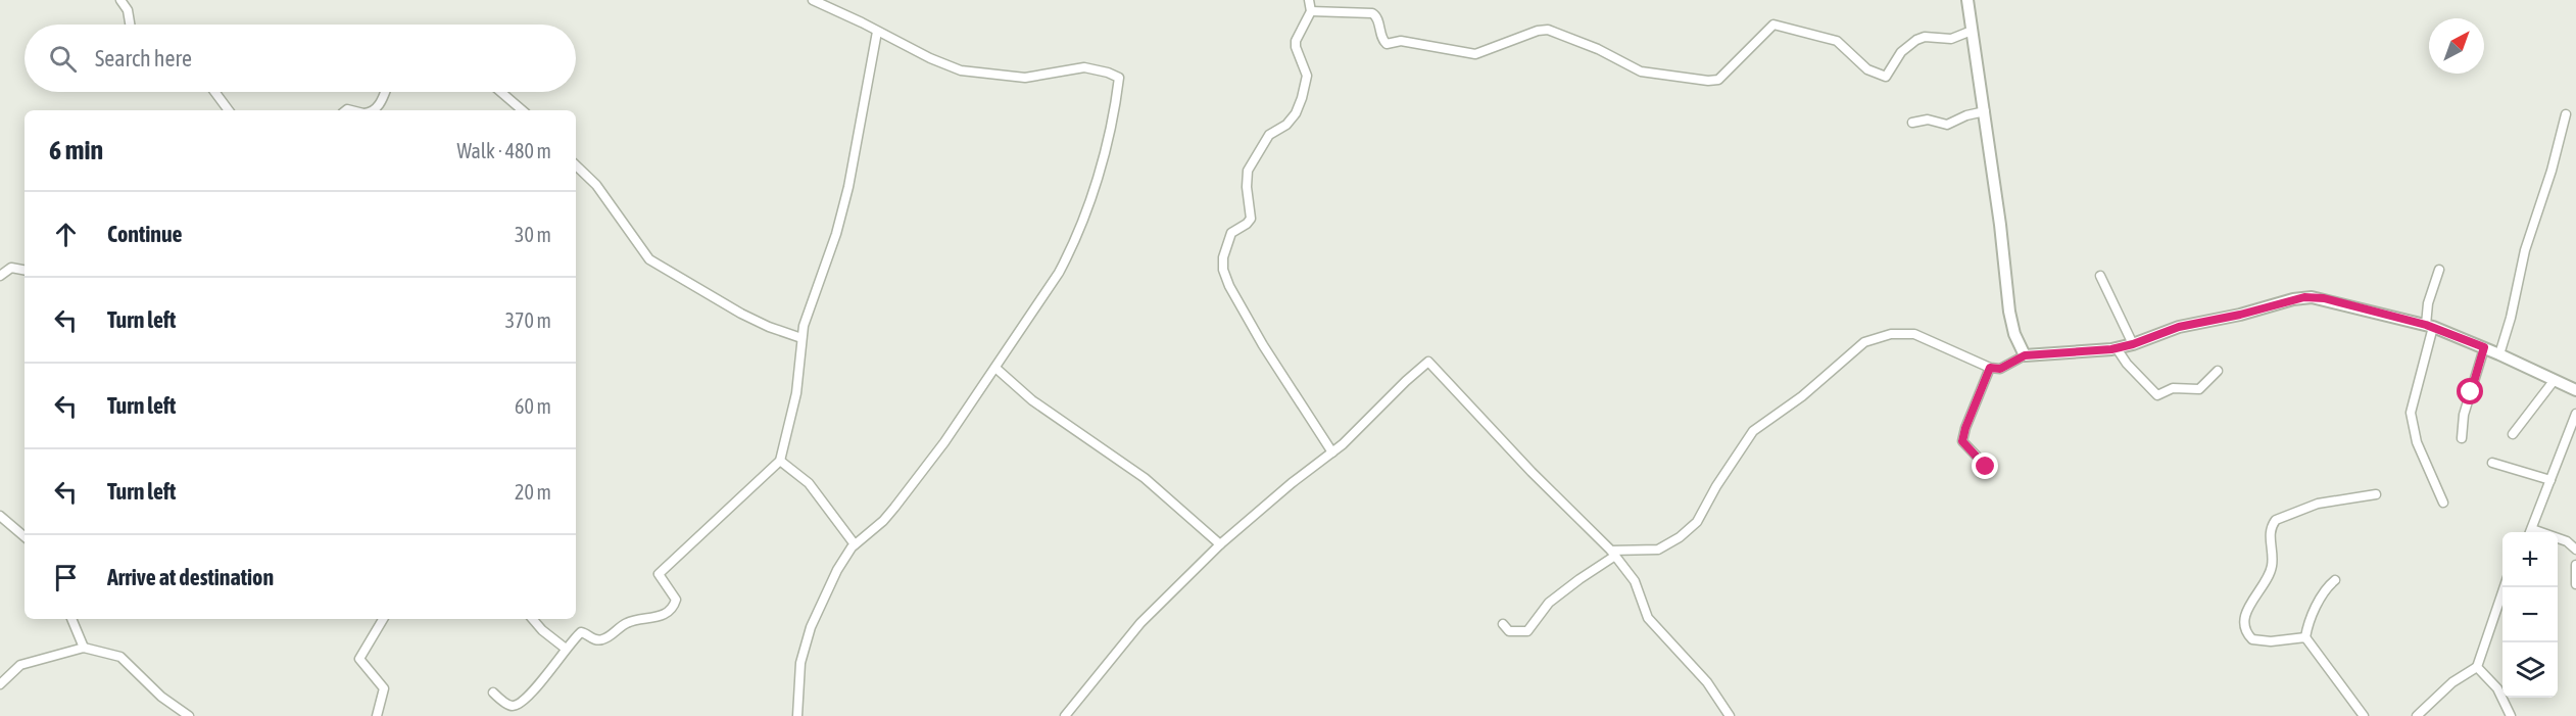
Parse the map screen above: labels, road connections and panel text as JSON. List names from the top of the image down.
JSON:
{
  "north": "top right",
  "page": {
    "search": "Search here",
    "heading": ["6 min", "Walk · 480 m"],
    "list": [
      ["Continue", "30 m"],
      ["Turn left", "370 m"],
      ["Turn left", "60 m"],
      ["Turn left", "20 m"],
      "Arrive at destination"
    ],
    "map_buttons": ["+", "−"]
  }
}
